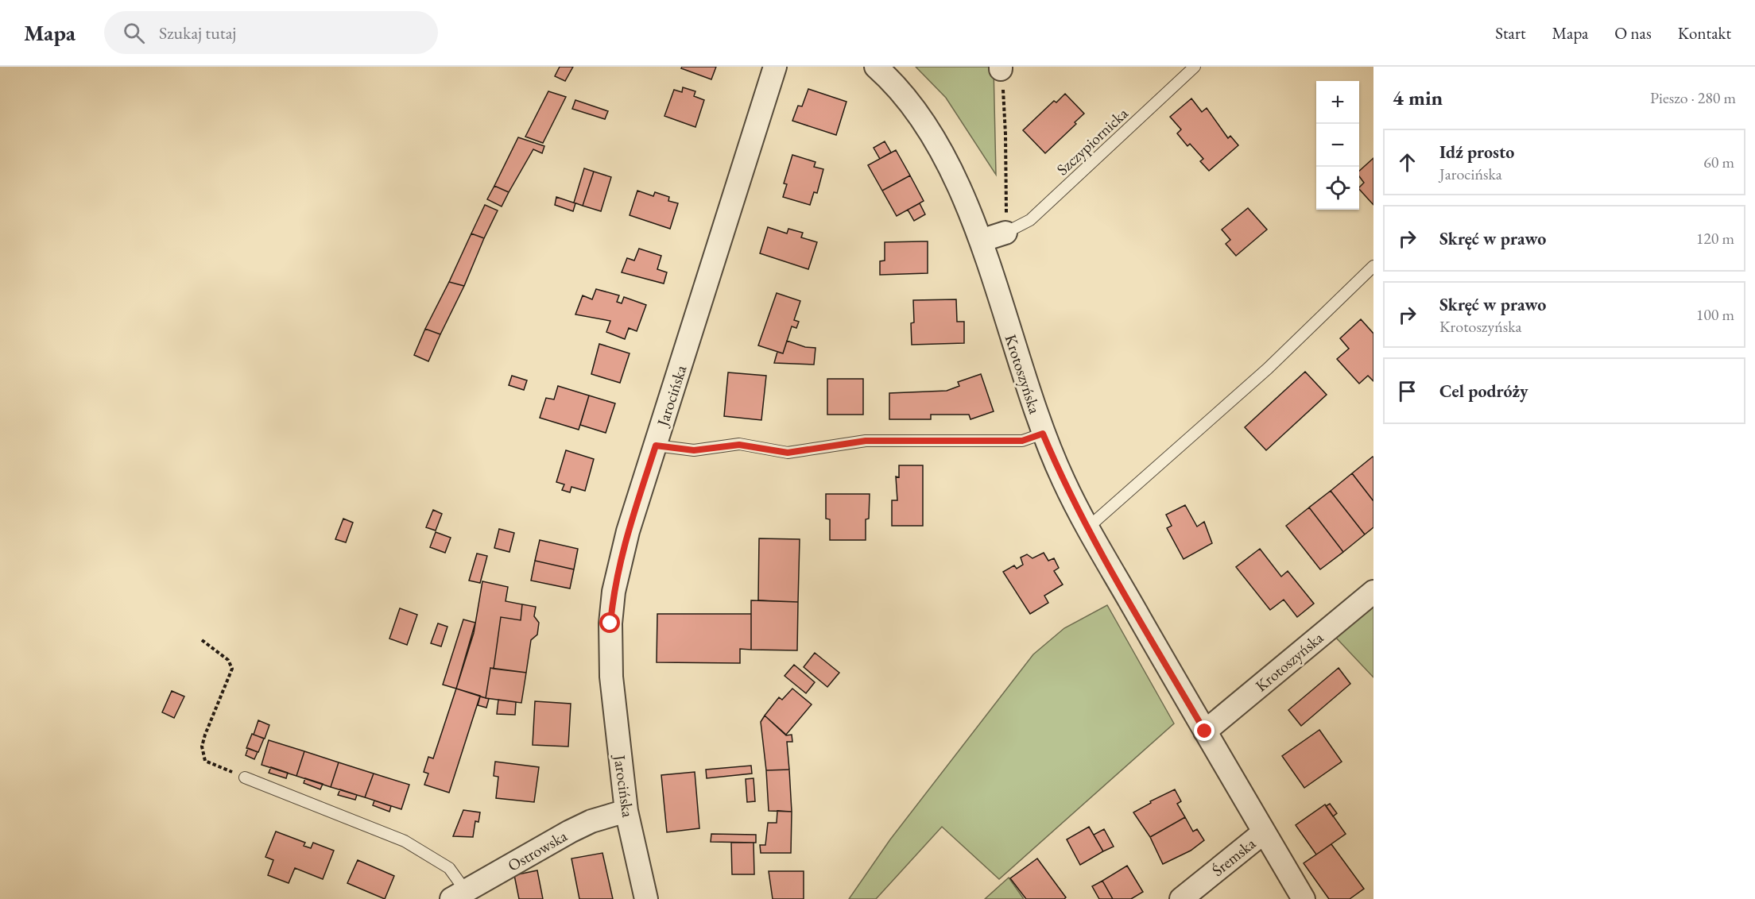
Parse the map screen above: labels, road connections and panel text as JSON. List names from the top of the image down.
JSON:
{
  "streets": {
    "street": [
      "Krotoszyńska",
      "Jarocińska",
      "Ostrowska",
      "Śremska"
    ],
    "lane": ["Szczypiornicka"]
  },
  "crossings": [
    ["Krotoszyńska", "Śremska"],
    ["Jarocińska", "Ostrowska"]
  ],
  "page": {
    "header": "Mapa",
    "search": "Szukaj tutaj",
    "nav": [
      "Start",
      "Mapa",
      "O nas",
      "Kontakt"
    ],
    "heading": ["4 min", "Pieszo · 280 m"],
    "map_buttons": ["+", "−"],
    "list": [
      ["Idź prosto", "Jarocińska", "60 m"],
      ["Skręć w prawo", "120 m"],
      ["Skręć w prawo", "Krotoszyńska", "100 m"],
      "Cel podróży"
    ]
  }
}
